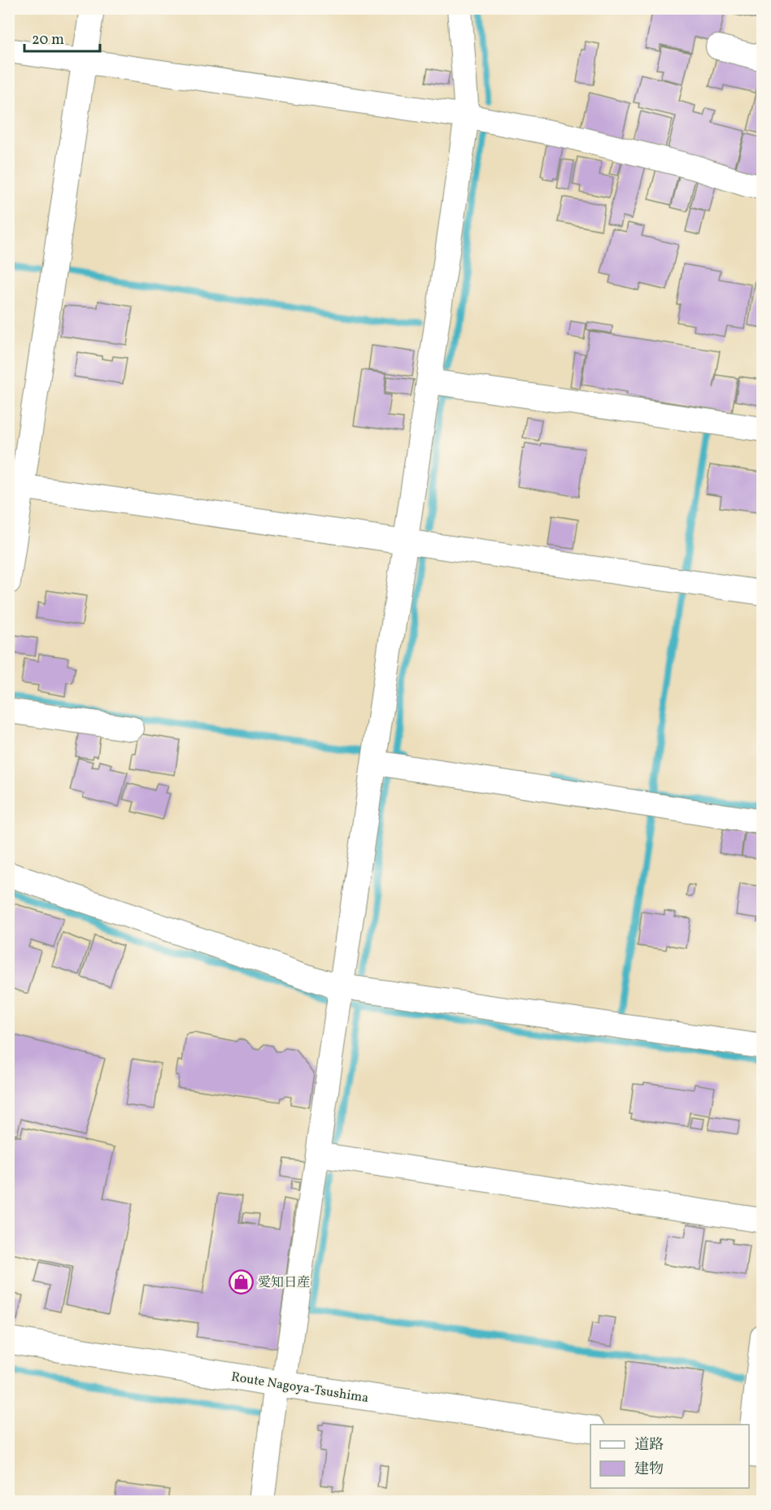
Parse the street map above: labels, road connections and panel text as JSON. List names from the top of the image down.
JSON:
{
  "streets": {
    "main road": ["Route Nagoya-Tsushima"]
  },
  "places": {
    "shop": ["愛知日産"]
  },
  "legend": ["道路", "建物"],
  "scale_bar": "20 m"
}
